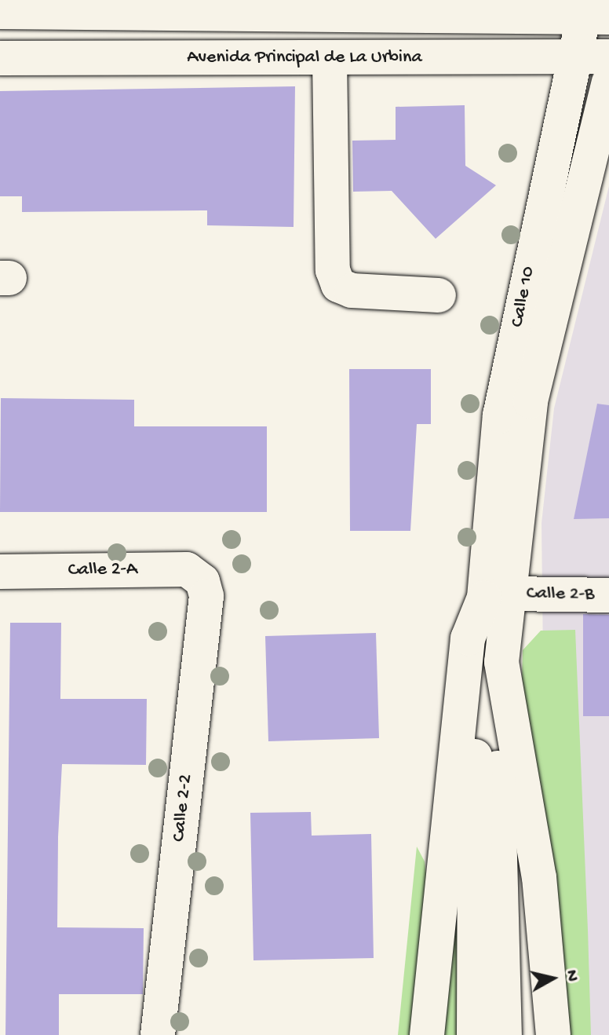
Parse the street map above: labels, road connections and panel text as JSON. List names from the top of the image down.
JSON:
{
  "streets": {
    "main road": [
      "Avenida Principal de La Urbina",
      "Calle 10",
      "Calle 2-A",
      "Calle 2-B",
      "Calle 2-2"
    ]
  },
  "crossings": [
    ["Avenida Principal de La Urbina", "Calle 10"],
    ["Calle 10", "Calle 2-B"],
    ["Calle 2-A", "Calle 2-2"]
  ],
  "north": "right"
}
